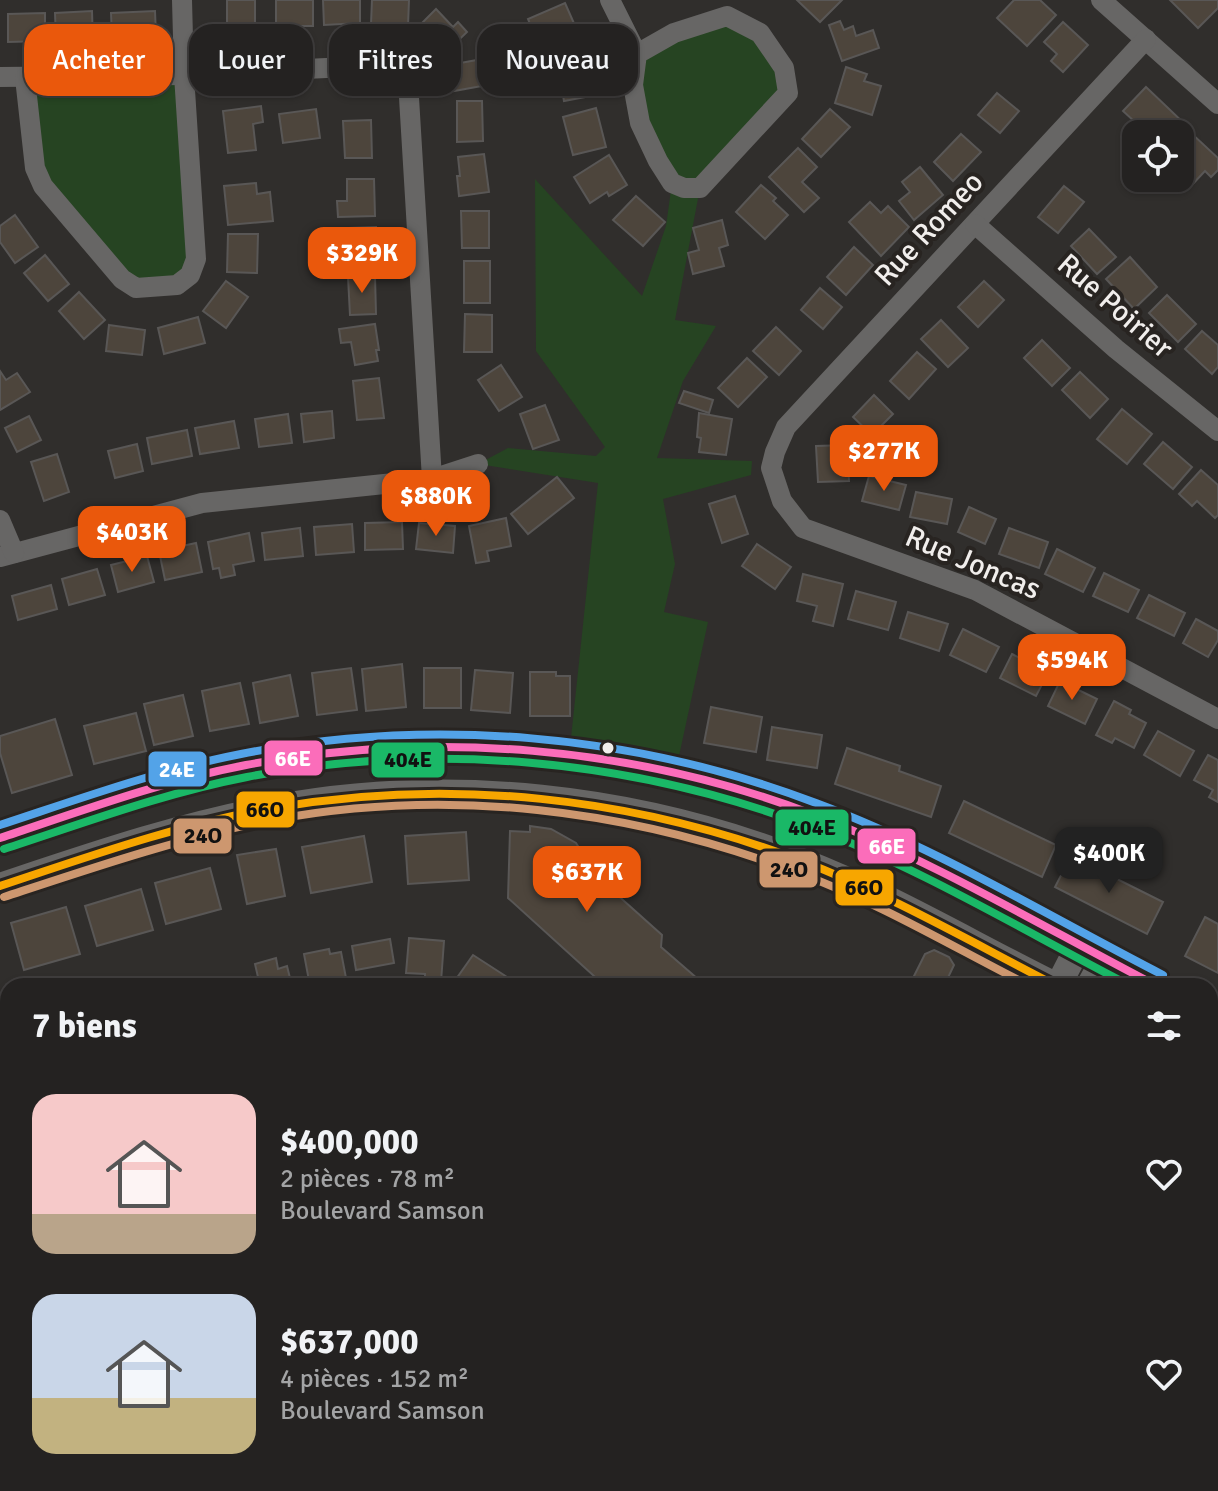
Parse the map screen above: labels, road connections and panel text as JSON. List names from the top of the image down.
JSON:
{
  "streets": {
    "street": ["Rue Romeo", "Rue Poirier", "Rue Joncas"]
  },
  "crossings": [
    ["Rue Romeo", "Rue Poirier"],
    ["Rue Romeo", "Rue Joncas"]
  ],
  "lines": [
    "transit line 24E",
    "transit line 66E",
    "transit line 404E",
    "transit line 66O",
    "transit line 24O"
  ],
  "page": {
    "chip": [
      "Acheter",
      "Louer",
      "Filtres",
      "Nouveau"
    ],
    "price": [
      "$329K",
      "$277K",
      "$880K",
      "$403K",
      "$594K",
      "$400K",
      "$637K"
    ],
    "heading": "7 biens",
    "list": [
      {
        "name": "$400,000",
        "note": "2 pièces · 78 m² · Boulevard Samson"
      },
      {
        "name": "$637,000",
        "note": "4 pièces · 152 m² · Boulevard Samson"
      }
    ]
  }
}
